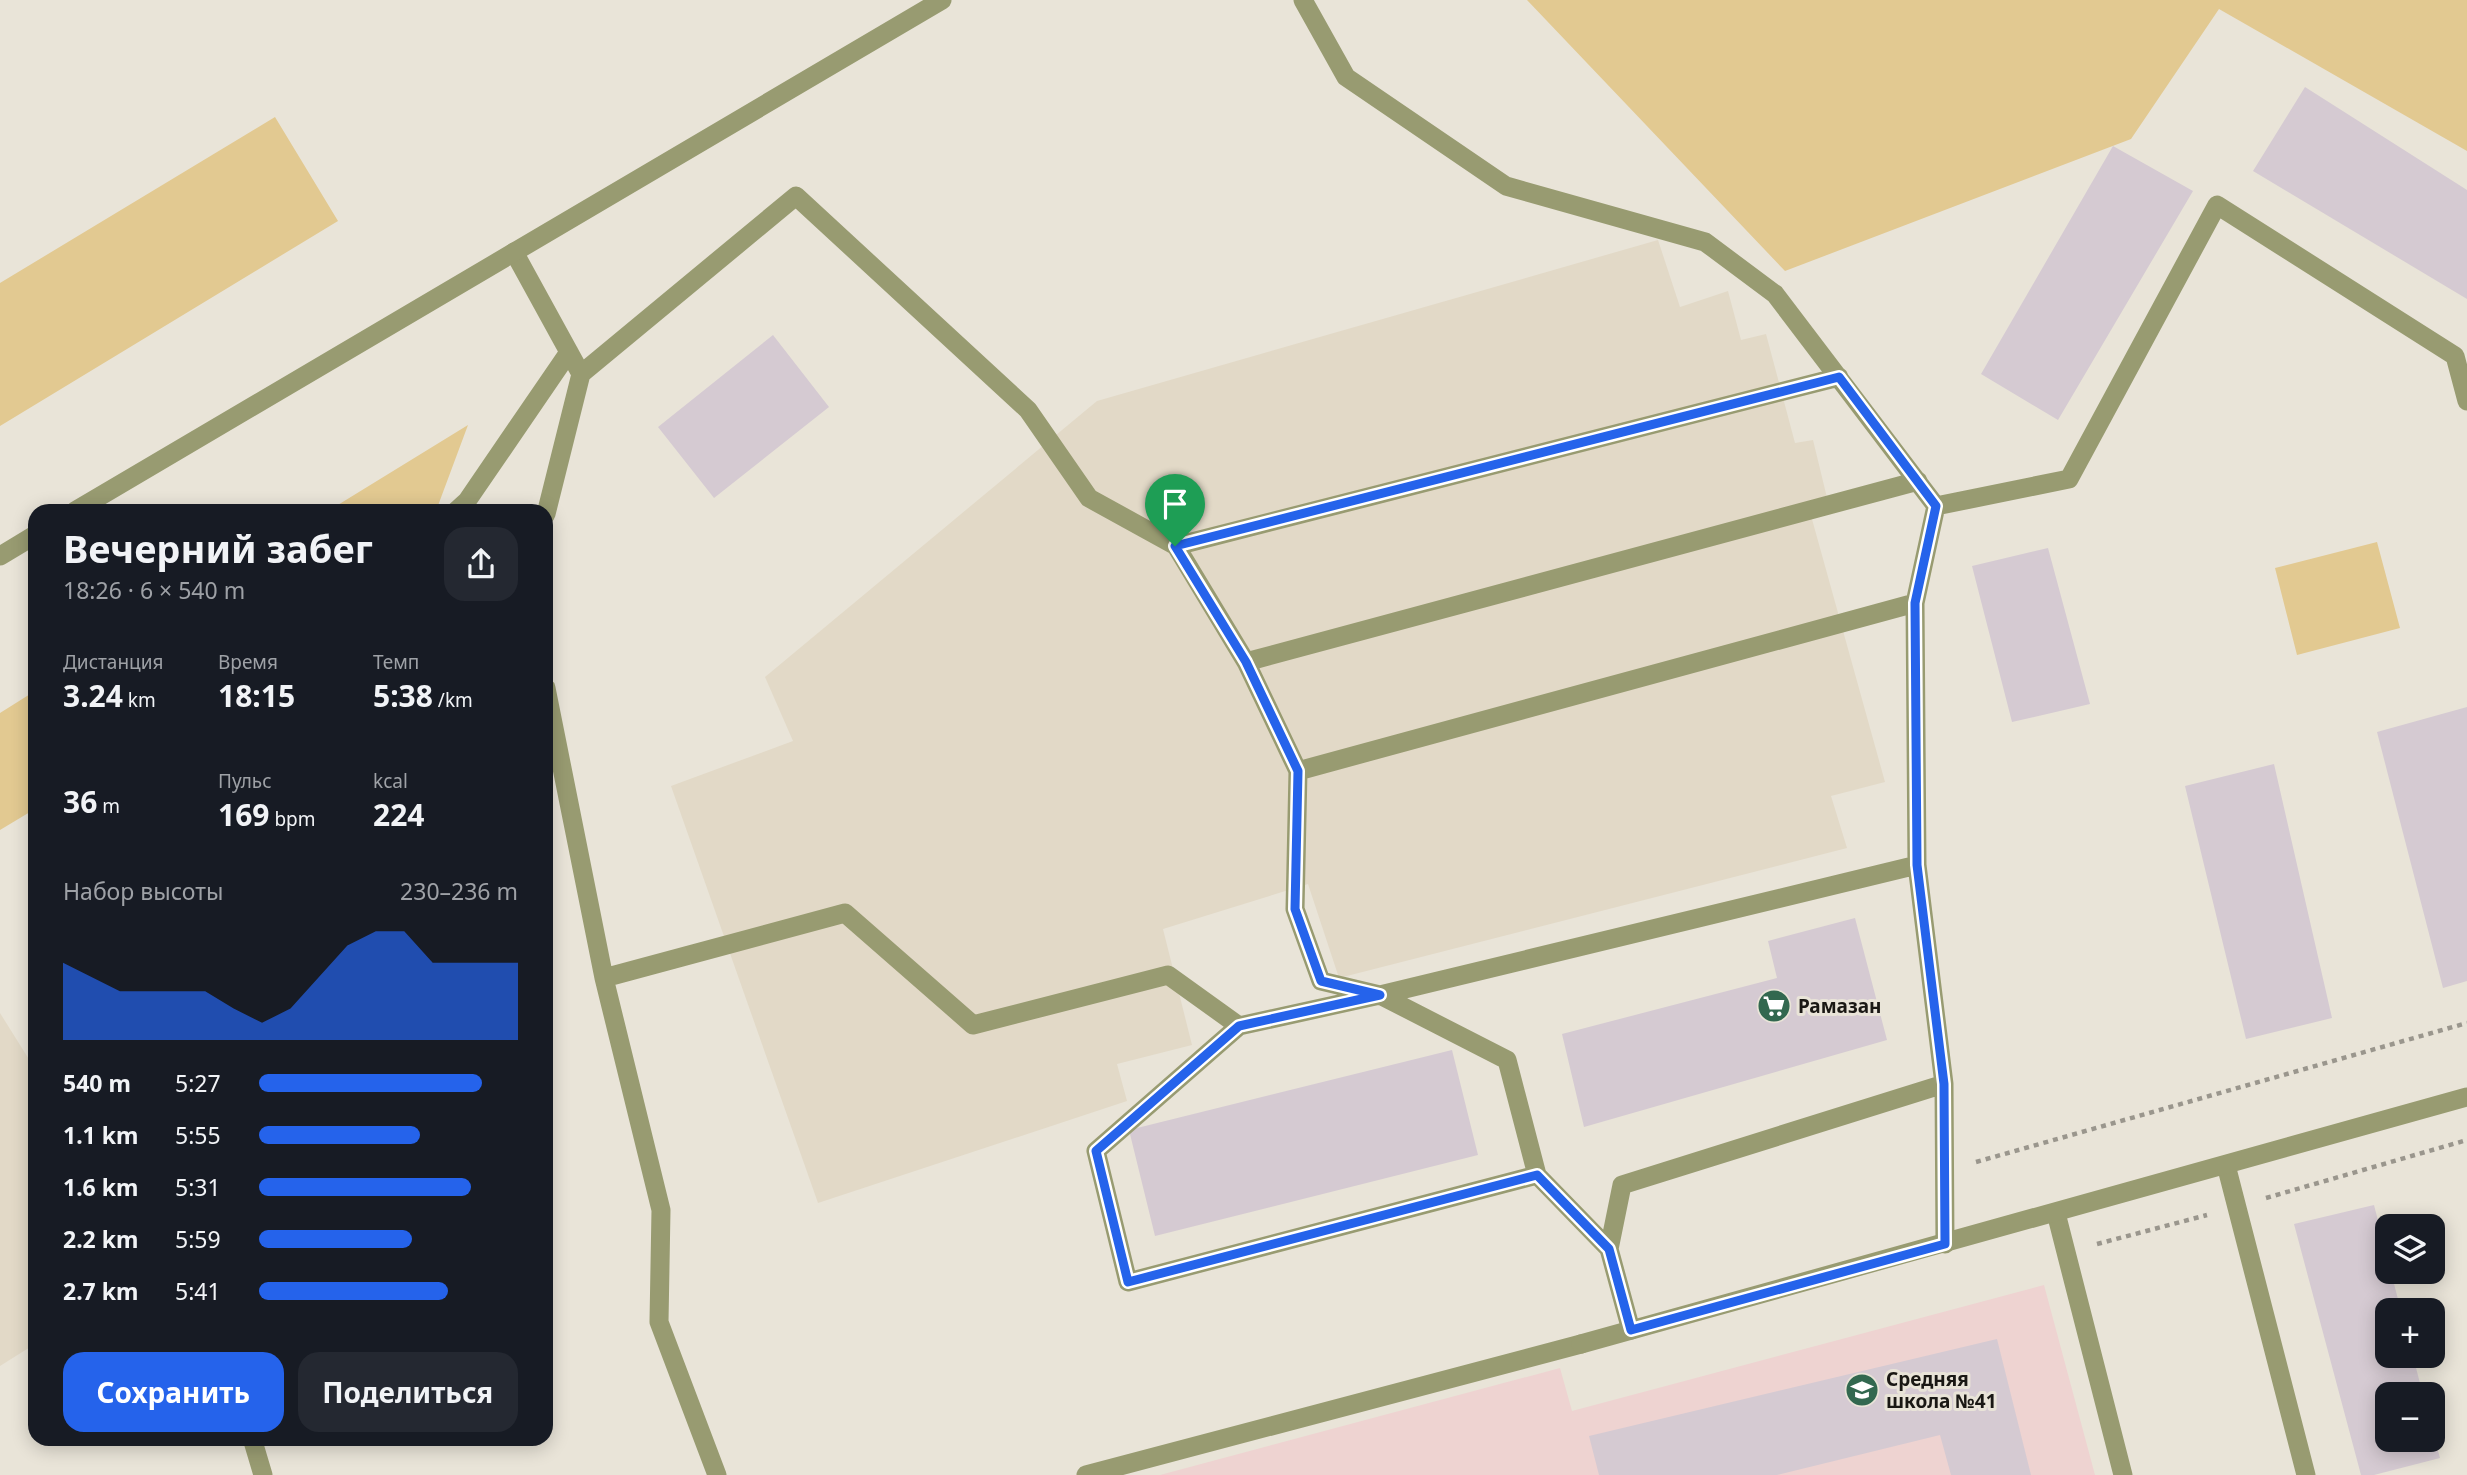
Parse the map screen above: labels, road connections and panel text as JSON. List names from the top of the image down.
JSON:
{
  "places": {
    "supermarket": ["Рамазан"],
    "school or university": ["Средняя школа №41"]
  },
  "page": {
    "heading": ["Вечерний забег", "18:26 · 6 × 540 m"],
    "stats": [
      ["Дистанция", "3.24 km"],
      ["Время", "18:15"],
      ["Темп", "5:38 /km"],
      ["36 m"],
      ["Пульс", "169 bpm"],
      ["kcal", "224"]
    ],
    "chart": ["Набор высоты", "230–236 m"],
    "list": [
      {
        "name": "540 m",
        "note": "5:27"
      },
      {
        "name": "1.1 km",
        "note": "5:55"
      },
      {
        "name": "1.6 km",
        "note": "5:31"
      },
      {
        "name": "2.2 km",
        "note": "5:59"
      },
      {
        "name": "2.7 km",
        "note": "5:41"
      }
    ],
    "map_buttons": ["+", "−"],
    "buttons": ["Сохранить", "Поделиться"]
  }
}
